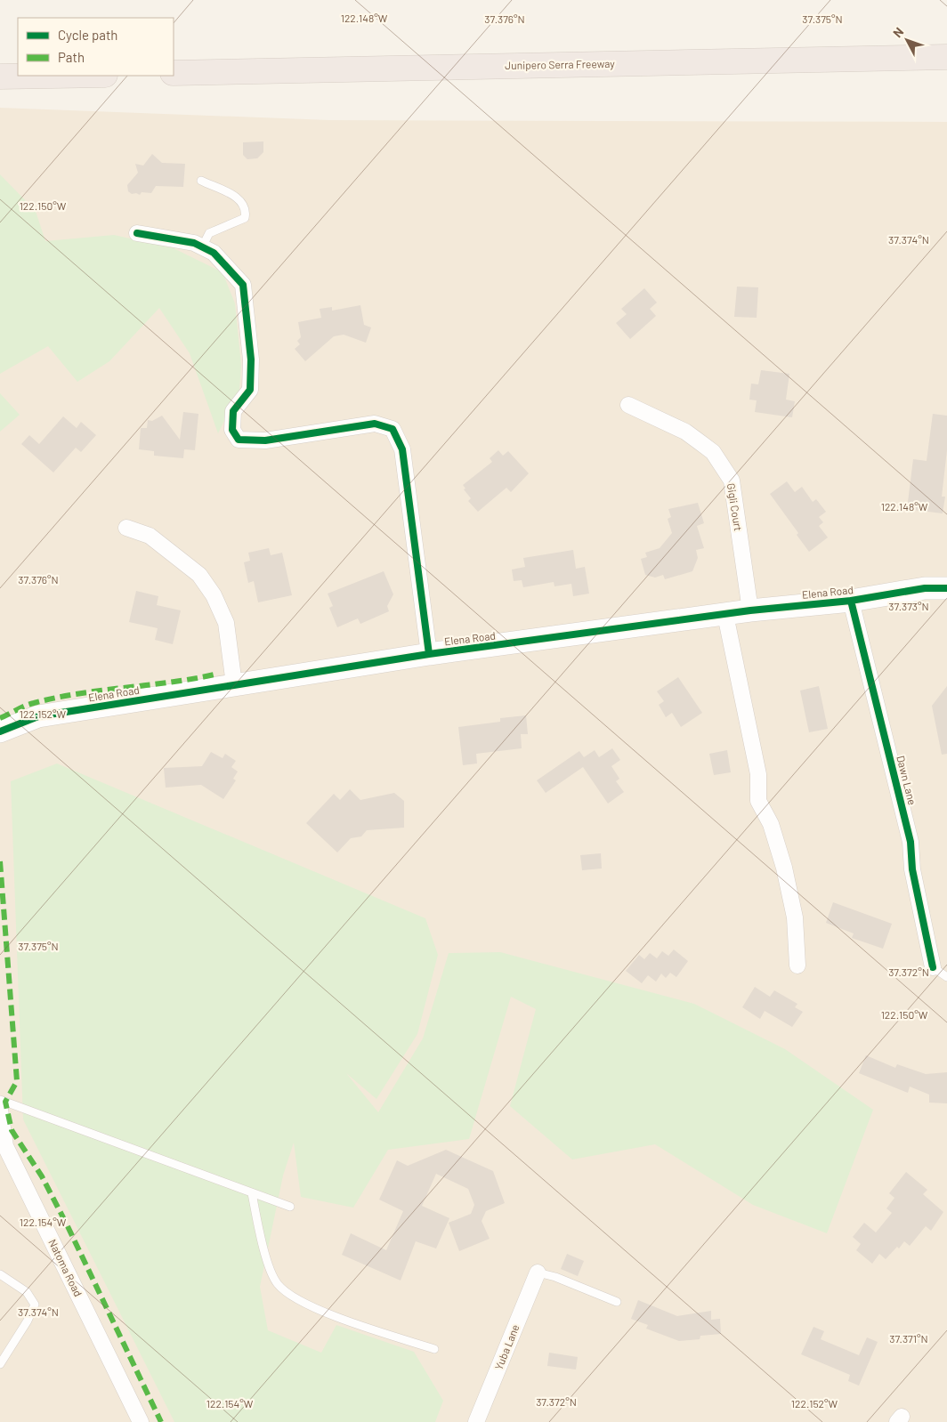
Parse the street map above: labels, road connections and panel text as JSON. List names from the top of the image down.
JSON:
{
  "streets": {
    "highway": ["Junipero Serra Freeway"],
    "street": [
      "Gigli Court",
      "Elena Road",
      "Dawn Lane",
      "Natoma Road",
      "Yuba Lane"
    ]
  },
  "crossings": [
    ["Gigli Court", "Elena Road"],
    ["Elena Road", "Dawn Lane"]
  ],
  "legend": ["Cycle path", "Path"],
  "north": "top left",
  "coordinates": [
    "122.148°W",
    "37.376°N",
    "37.375°N",
    "122.150°W",
    "37.374°N",
    "37.373°N",
    "122.152°W",
    "37.372°N",
    "122.154°W",
    "37.371°N"
  ]
}
